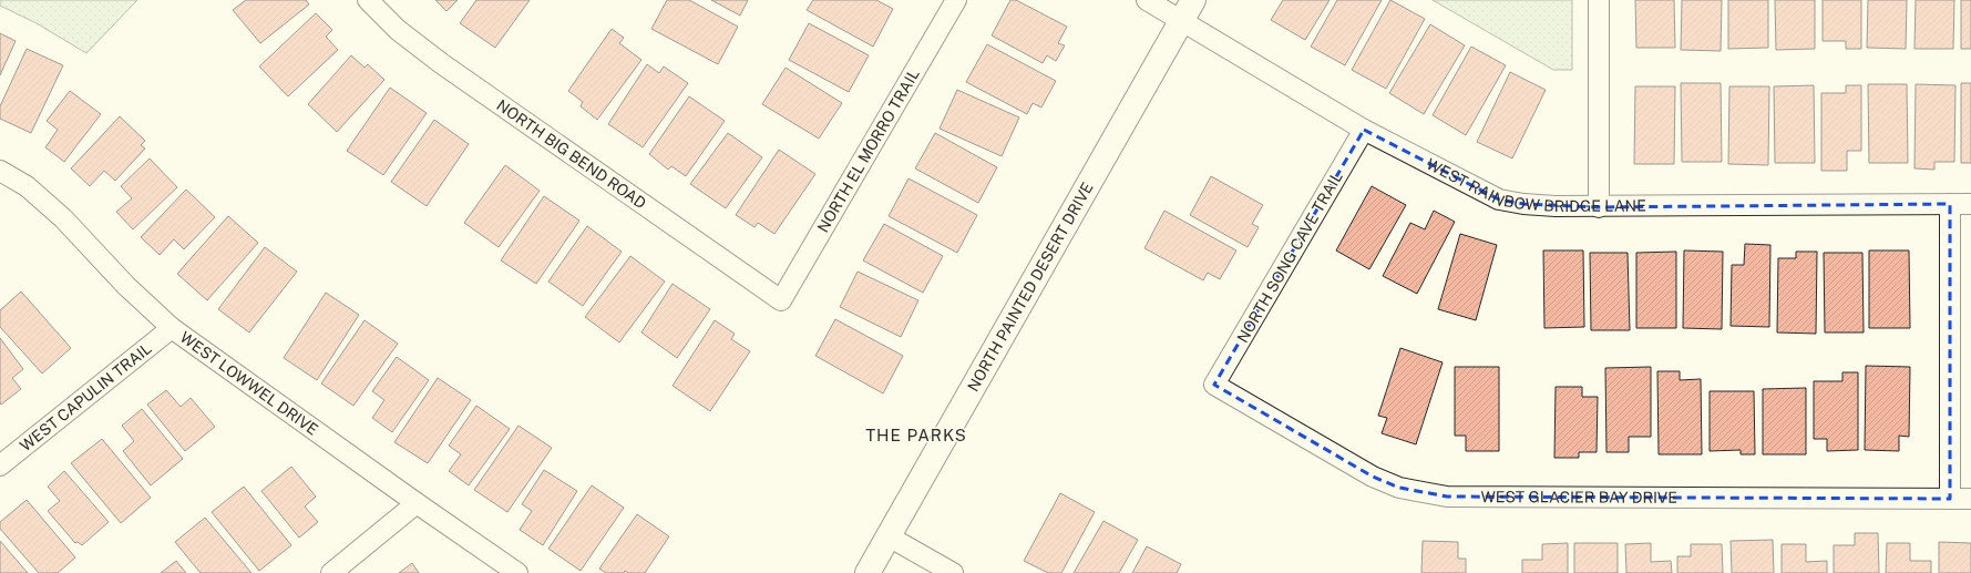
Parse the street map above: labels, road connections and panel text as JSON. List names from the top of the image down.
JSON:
{
  "streets": {
    "street": [
      "NORTH EL MORRO TRAIL",
      "NORTH BIG BEND ROAD",
      "WEST RAINBOW BRIDGE LANE",
      "NORTH SONG CAVE TRAIL",
      "NORTH PAINTED DESERT DRIVE",
      "WEST LOWWEL DRIVE",
      "WEST CAPULIN TRAIL",
      "WEST GLACIER BAY DRIVE"
    ]
  },
  "crossings": [
    ["NORTH EL MORRO TRAIL", "NORTH BIG BEND ROAD"],
    ["WEST RAINBOW BRIDGE LANE", "NORTH SONG CAVE TRAIL"],
    ["WEST RAINBOW BRIDGE LANE", "NORTH PAINTED DESERT DRIVE"],
    ["NORTH SONG CAVE TRAIL", "WEST GLACIER BAY DRIVE"],
    ["WEST LOWWEL DRIVE", "WEST CAPULIN TRAIL"]
  ],
  "districts": ["THE PARKS"]
}
